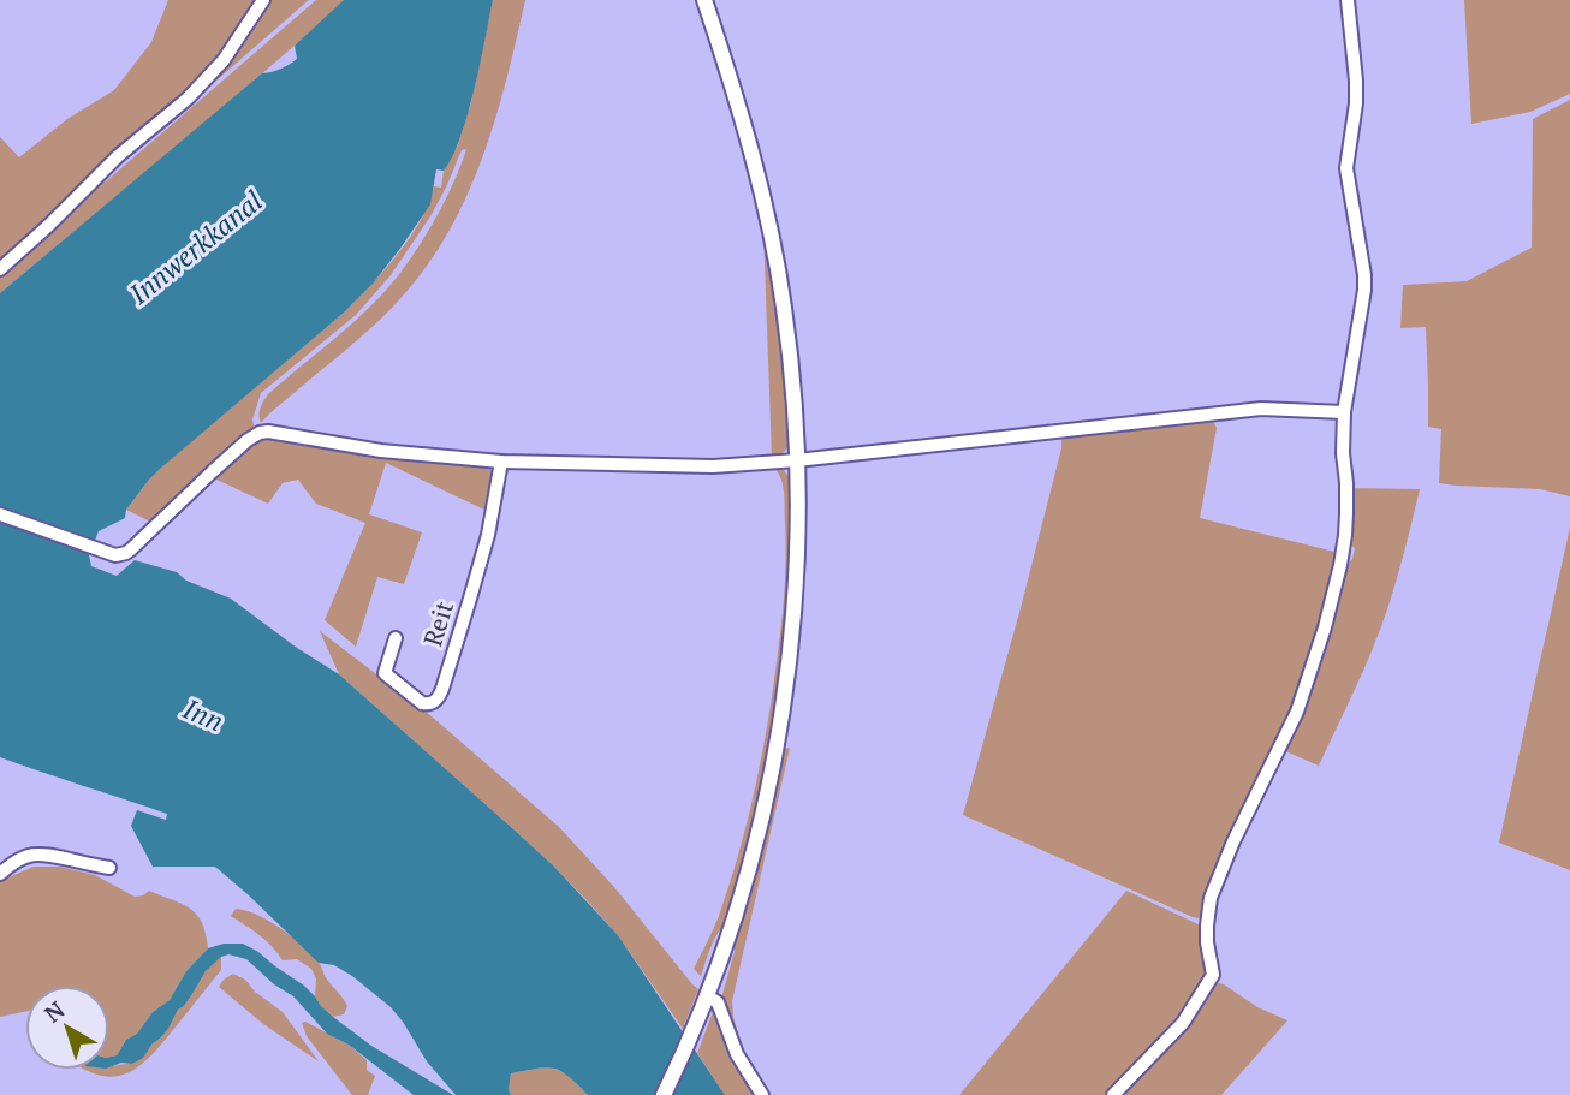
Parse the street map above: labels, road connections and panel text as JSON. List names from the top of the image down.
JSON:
{
  "streets": {
    "street": ["Reit"]
  },
  "water": ["Innwerkkanal", "Inn"],
  "north": "top left"
}
